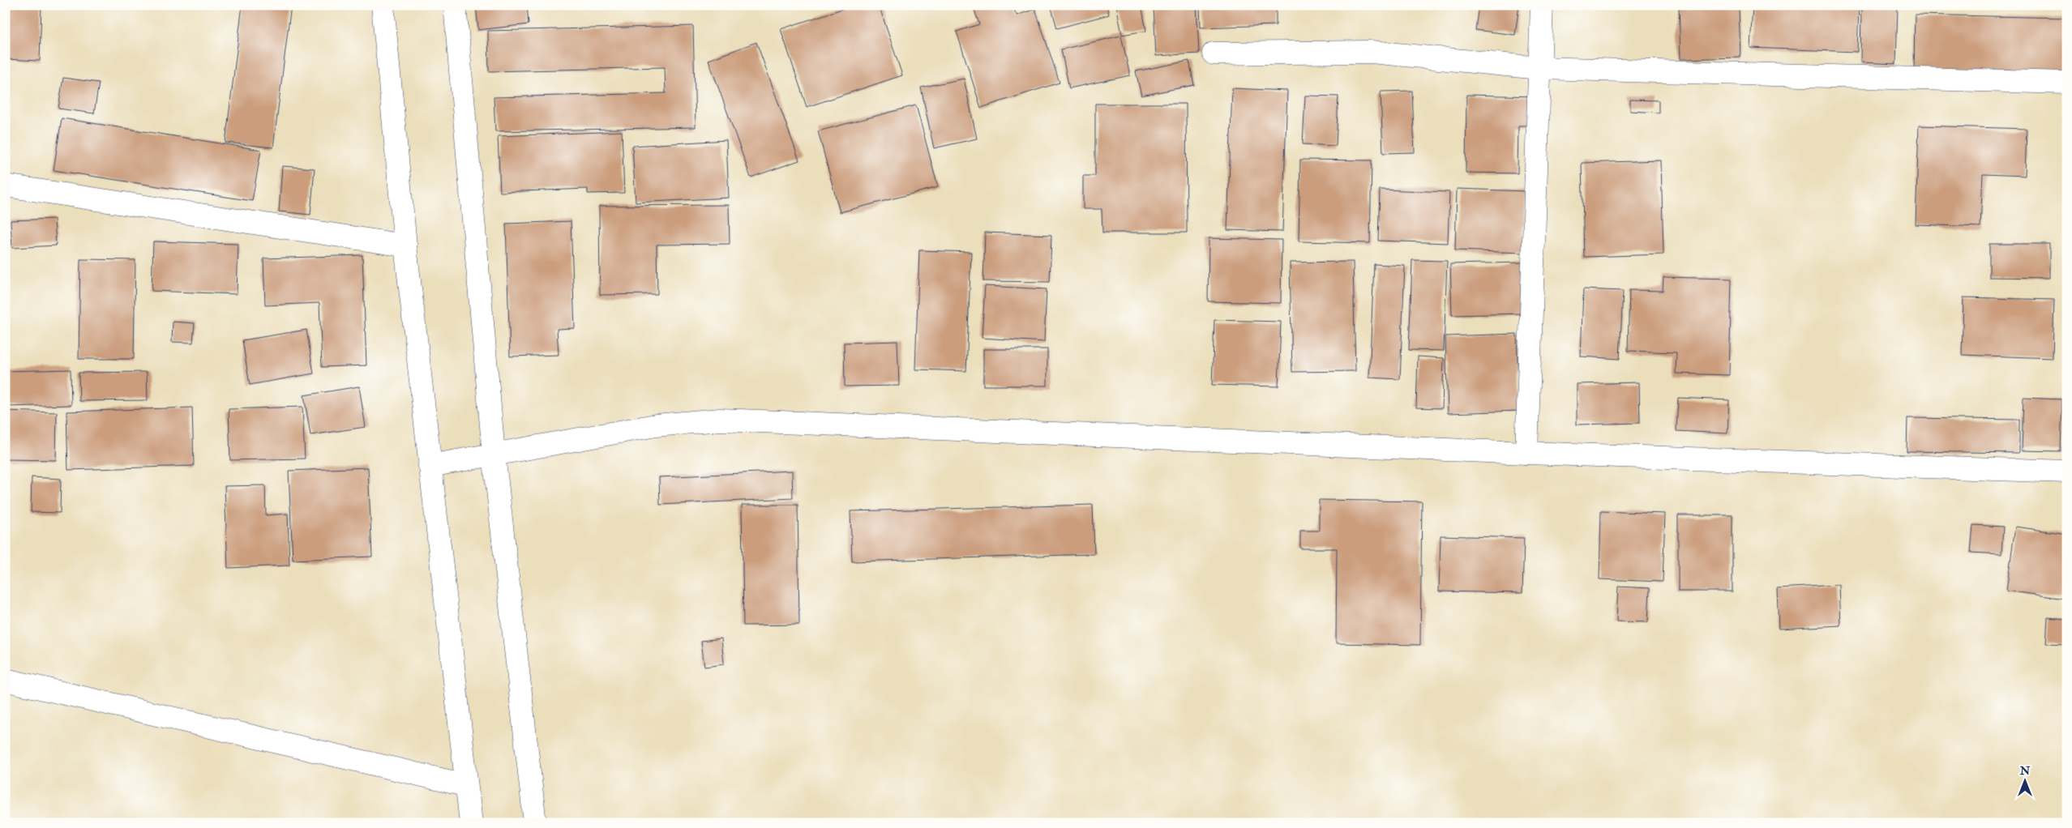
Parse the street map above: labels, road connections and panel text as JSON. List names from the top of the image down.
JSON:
{
  "north": "top"
}
